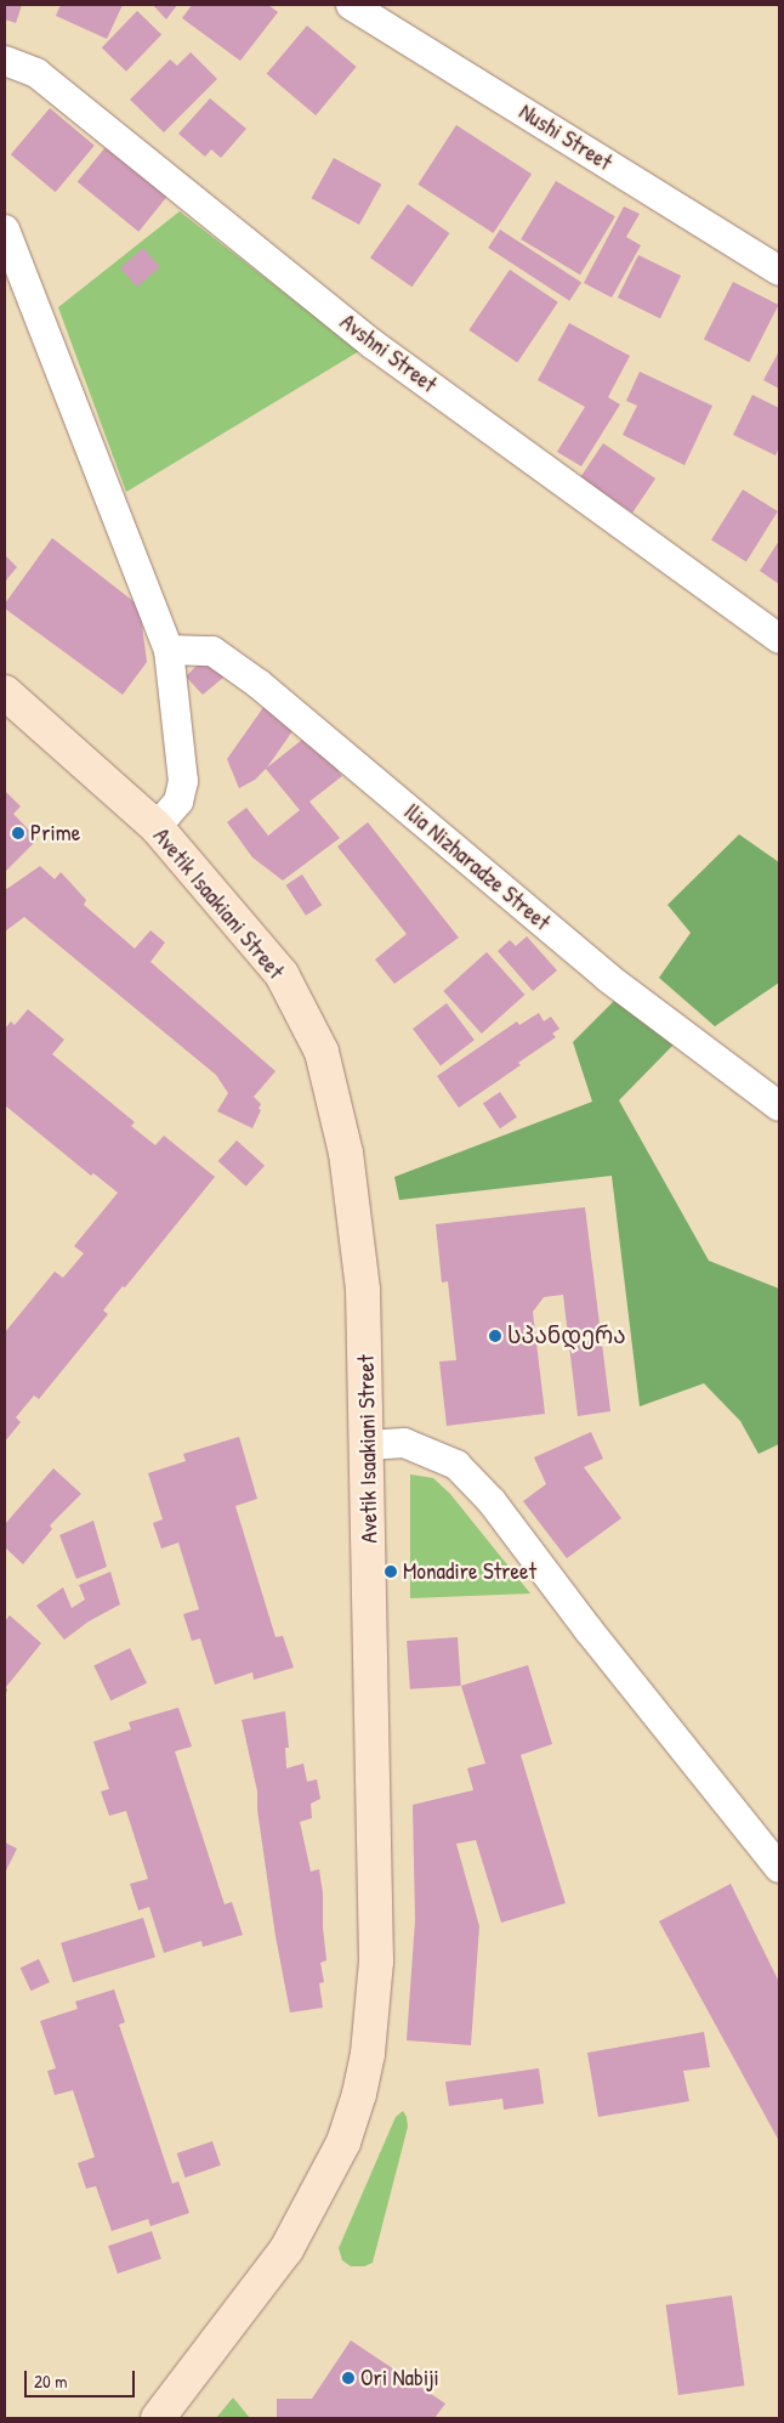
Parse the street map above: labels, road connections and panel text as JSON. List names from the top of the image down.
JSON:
{
  "streets": {
    "main road": ["Avetik Isaakiani Street"],
    "street": ["Nushi Street", "Avshni Street", "Ilia Nizharadze Street"]
  },
  "places": [
    "Prime",
    "სპანდერა",
    "Monadire Street",
    "Ori Nabiji"
  ],
  "scale_bar": "20 m"
}
